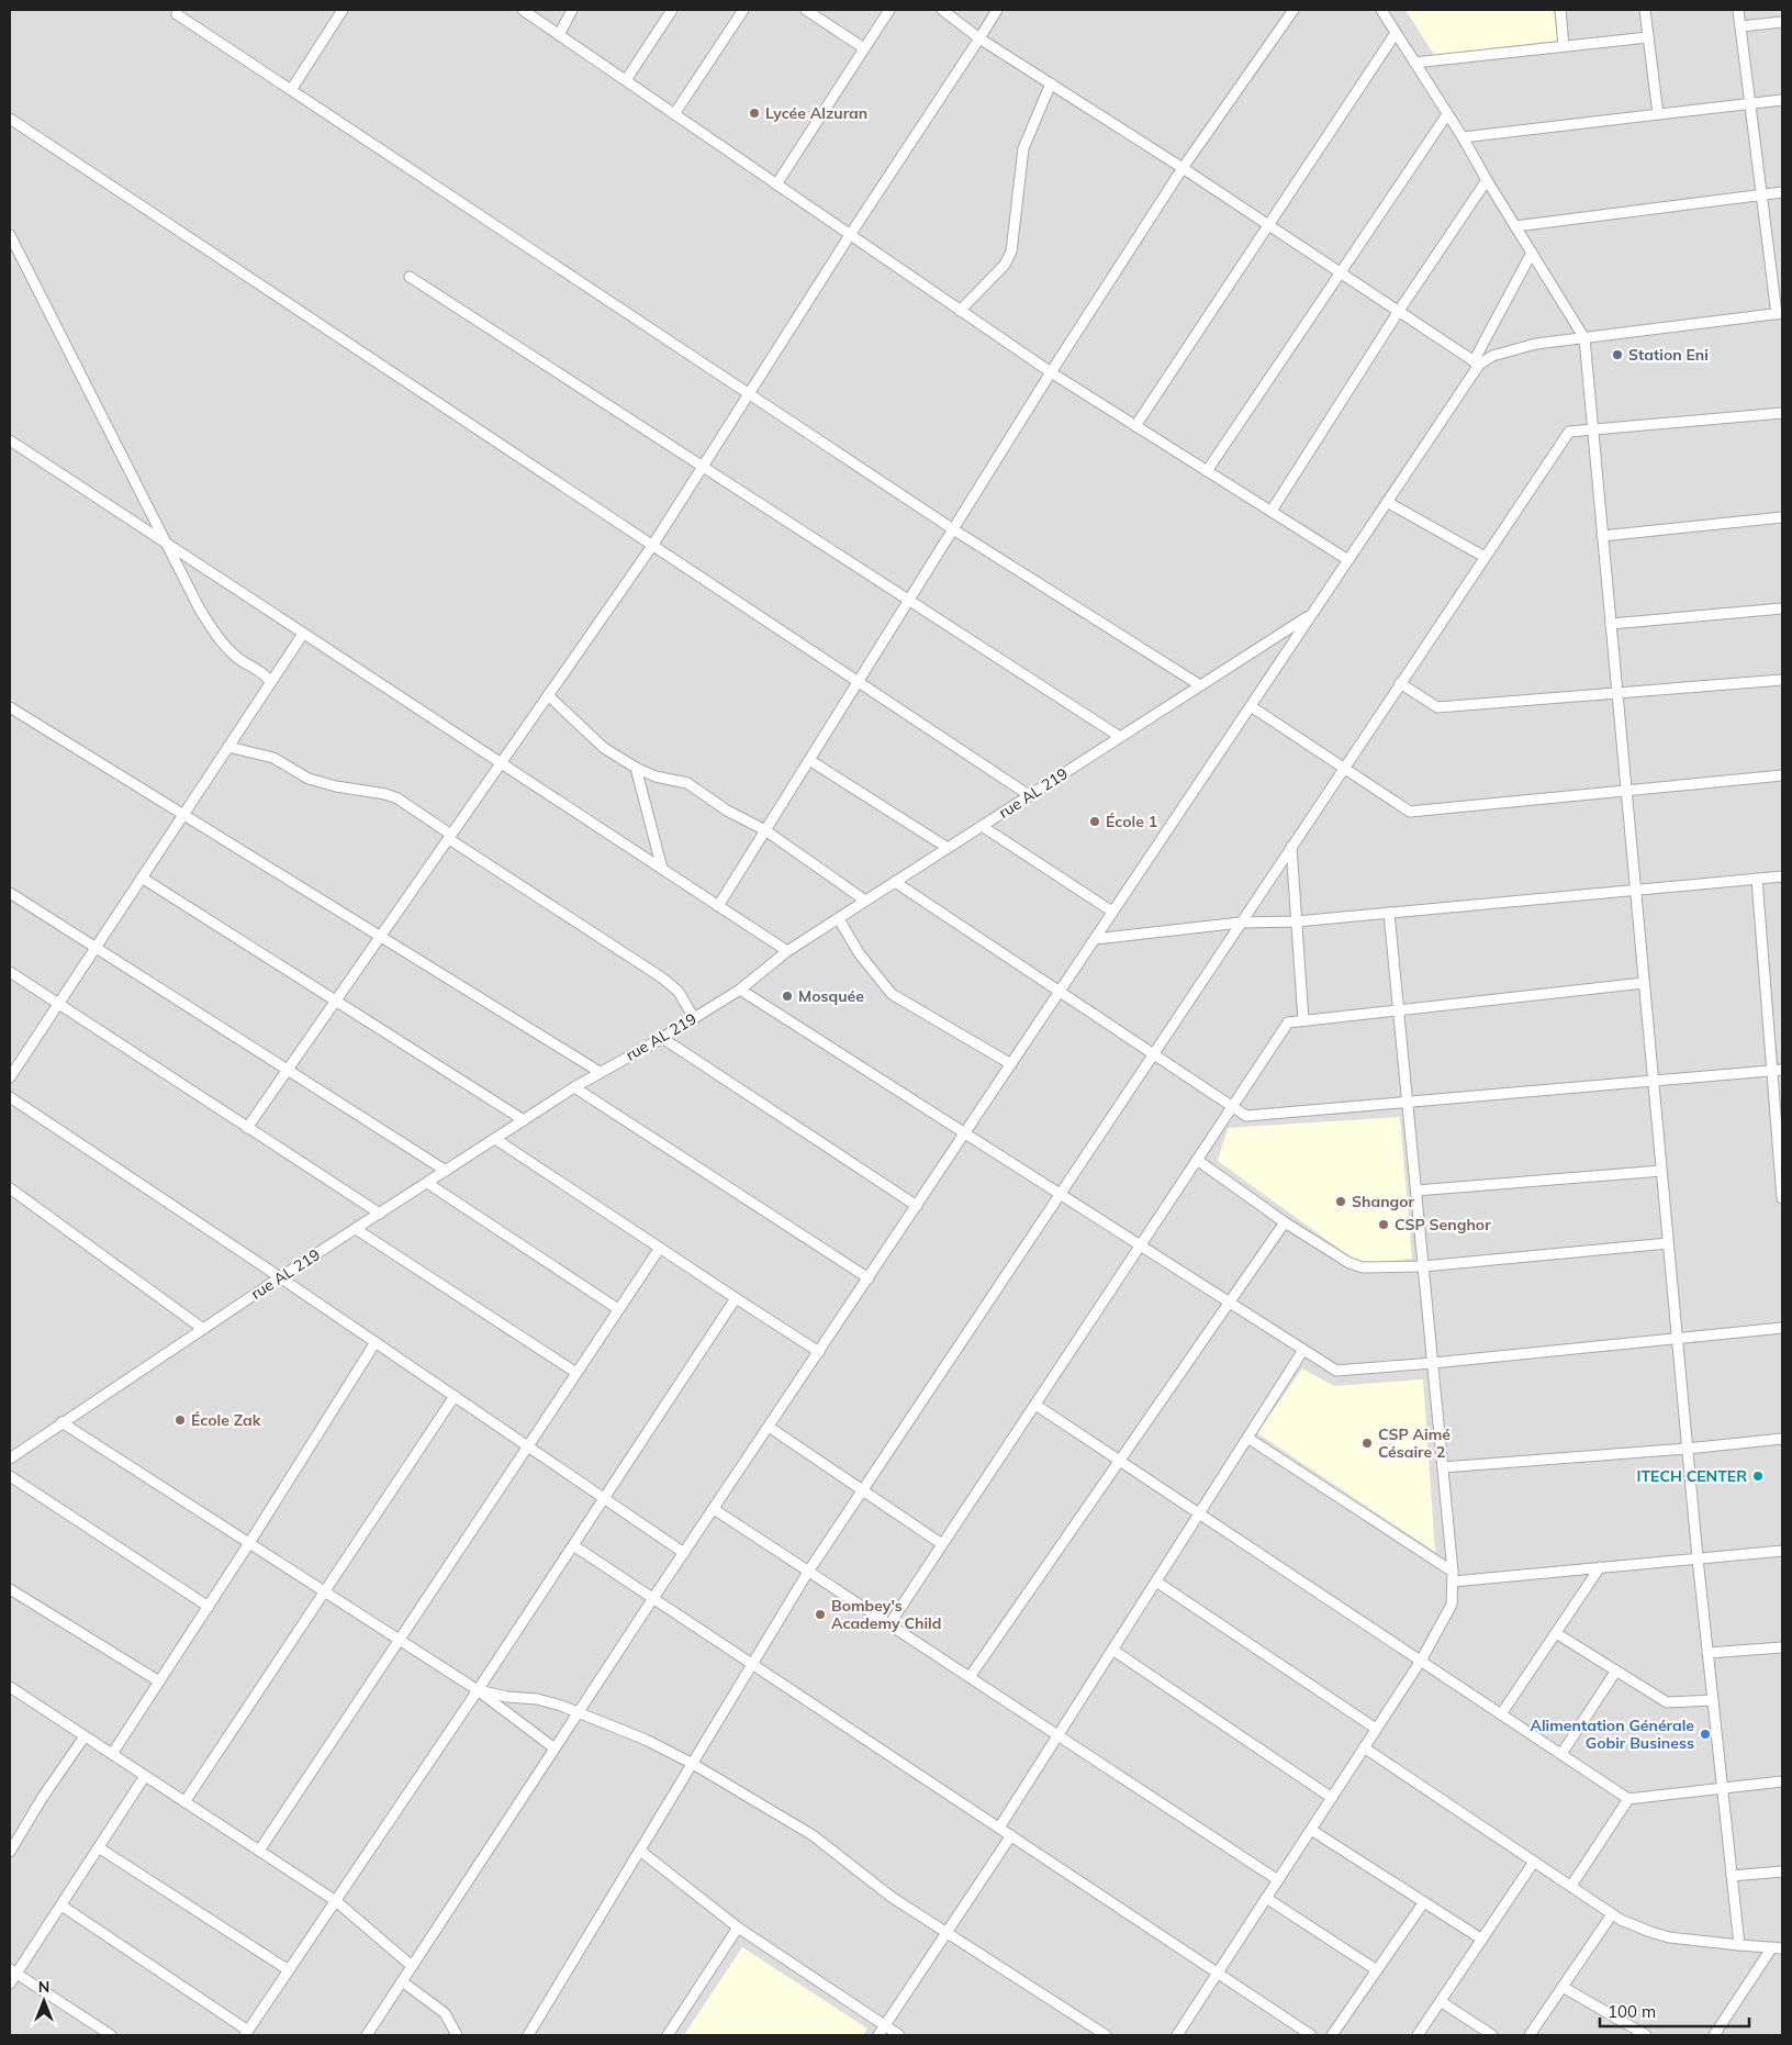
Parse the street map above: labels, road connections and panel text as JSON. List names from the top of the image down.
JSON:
{
  "streets": {
    "street": ["rue AL 219"]
  },
  "places": [
    "Lycée Alzuran",
    "Station Eni",
    "École 1",
    "Mosquée",
    "Shangor",
    "CSP Senghor",
    "École Zak",
    "CSP Aimé Césaire 2",
    "ITECH CENTER",
    "Bombey's Academy Child",
    "Alimentation Générale Gobir Business"
  ],
  "scale_bar": "100 m",
  "north": "top"
}
